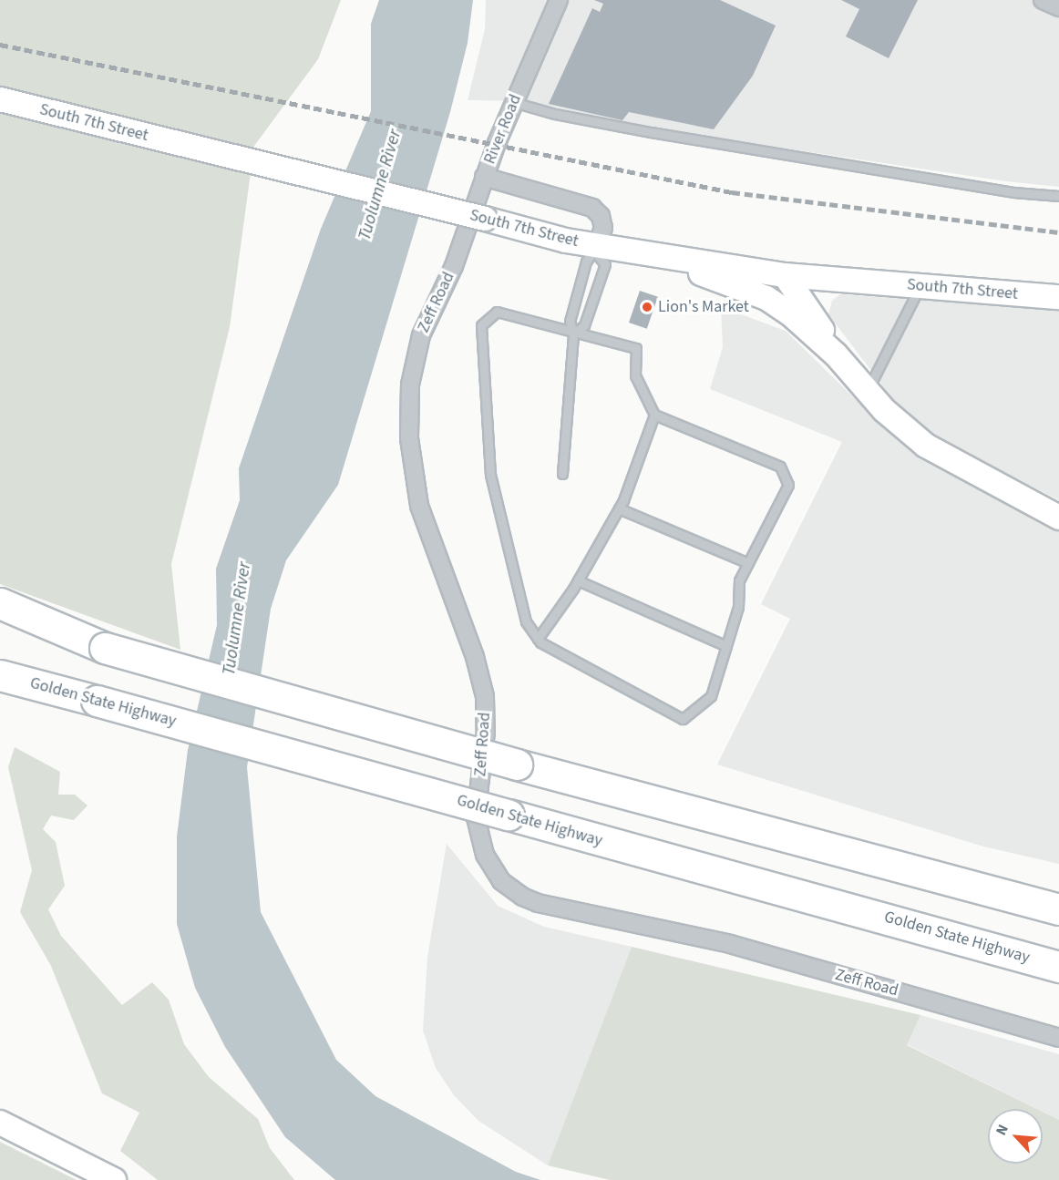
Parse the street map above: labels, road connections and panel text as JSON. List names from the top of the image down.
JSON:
{
  "streets": {
    "highway": ["Golden State Highway"],
    "street": ["South 7th Street", "River Road", "Zeff Road"]
  },
  "crossings": [
    ["South 7th Street", "River Road"],
    ["River Road", "Zeff Road"]
  ],
  "water": ["Tuolumne River"],
  "places": ["Lion's Market"],
  "north": "top left"
}
